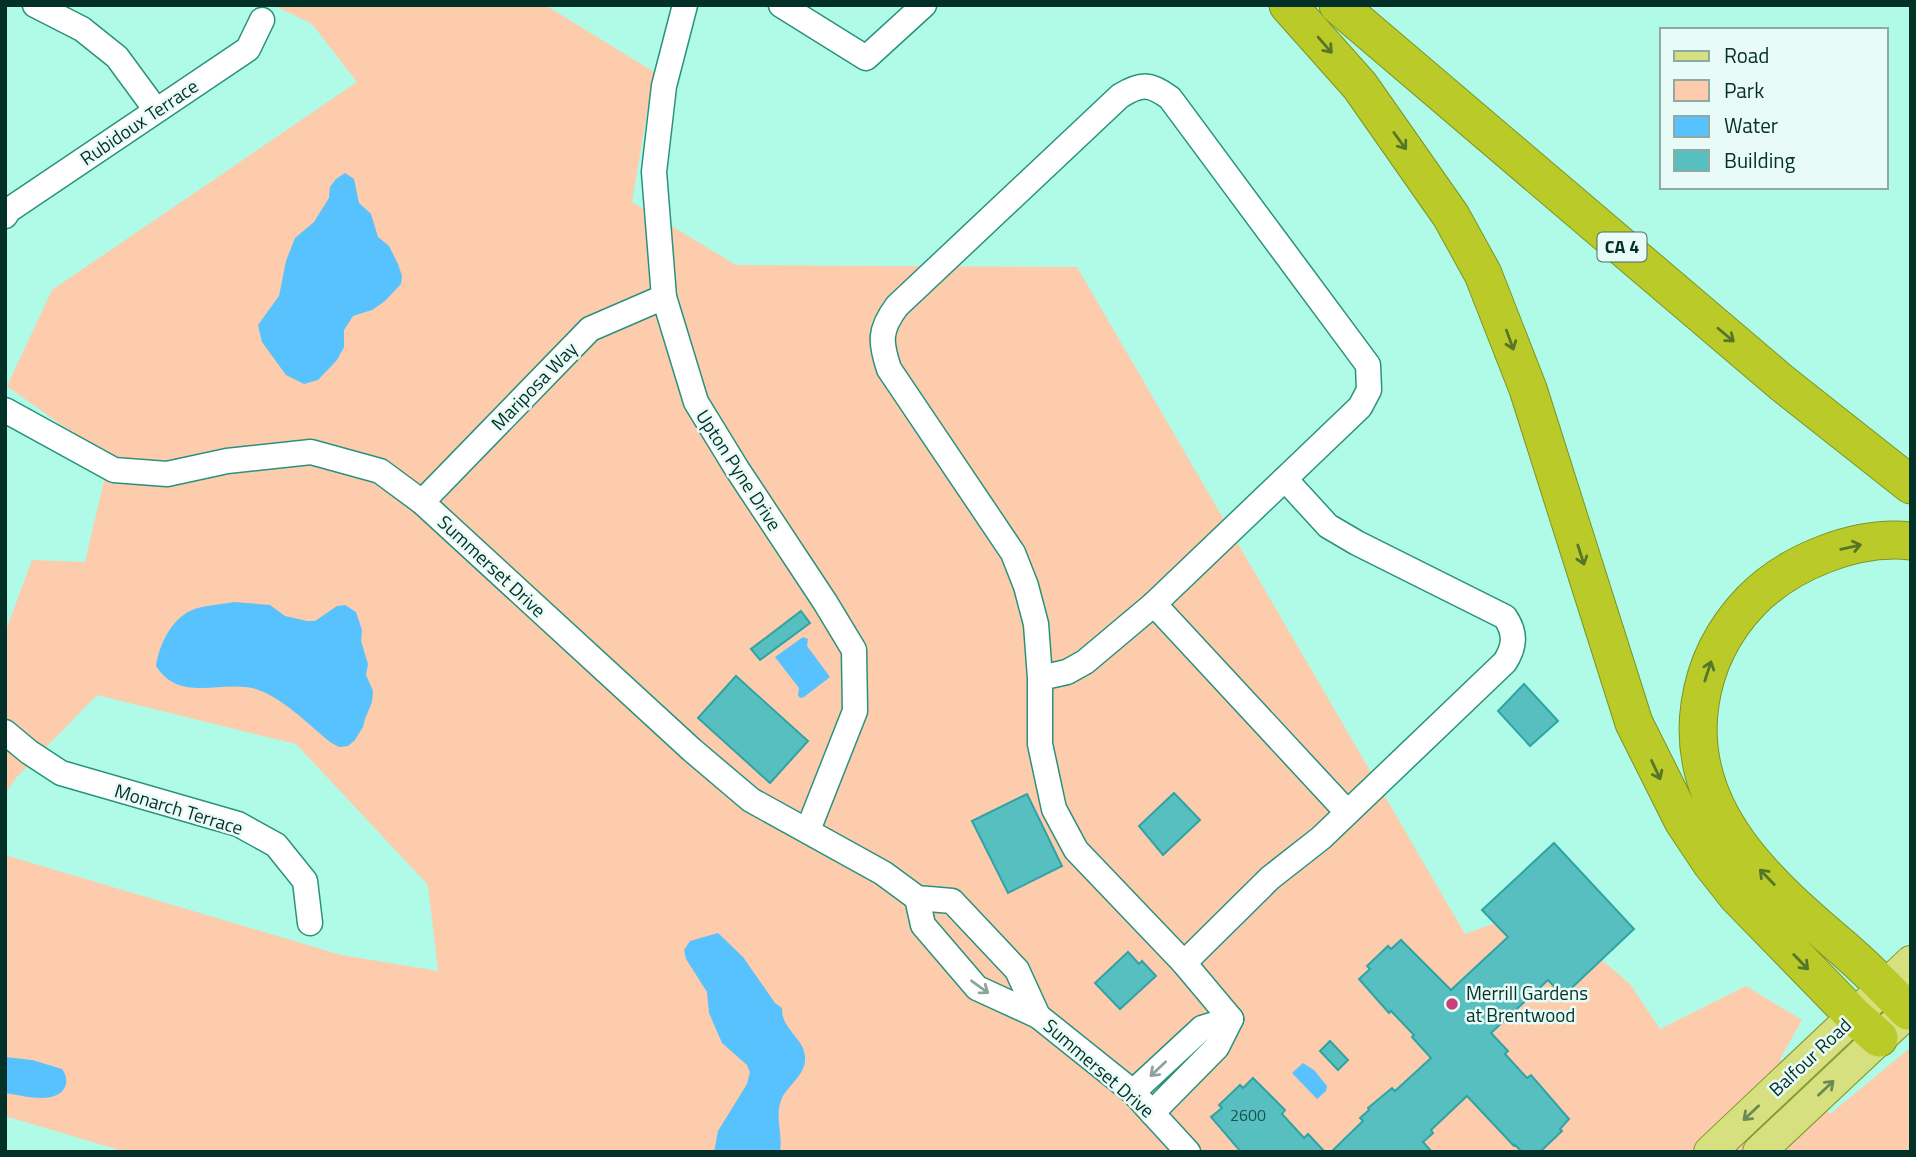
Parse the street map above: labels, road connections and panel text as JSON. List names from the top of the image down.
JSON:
{
  "streets": {
    "highway": ["CA 4"],
    "main road": ["Balfour Road"],
    "street": [
      "Rubidoux Terrace",
      "Mariposa Way",
      "Upton Pyne Drive",
      "Summerset Drive",
      "Monarch Terrace"
    ]
  },
  "crossings": [
    ["Mariposa Way", "Upton Pyne Drive"],
    ["Mariposa Way", "Summerset Drive"],
    ["Upton Pyne Drive", "Summerset Drive"]
  ],
  "places": ["Merrill Gardens at Brentwood"],
  "house_numbers": ["2600"],
  "legend": [
    "Road",
    "Park",
    "Water",
    "Building"
  ]
}
